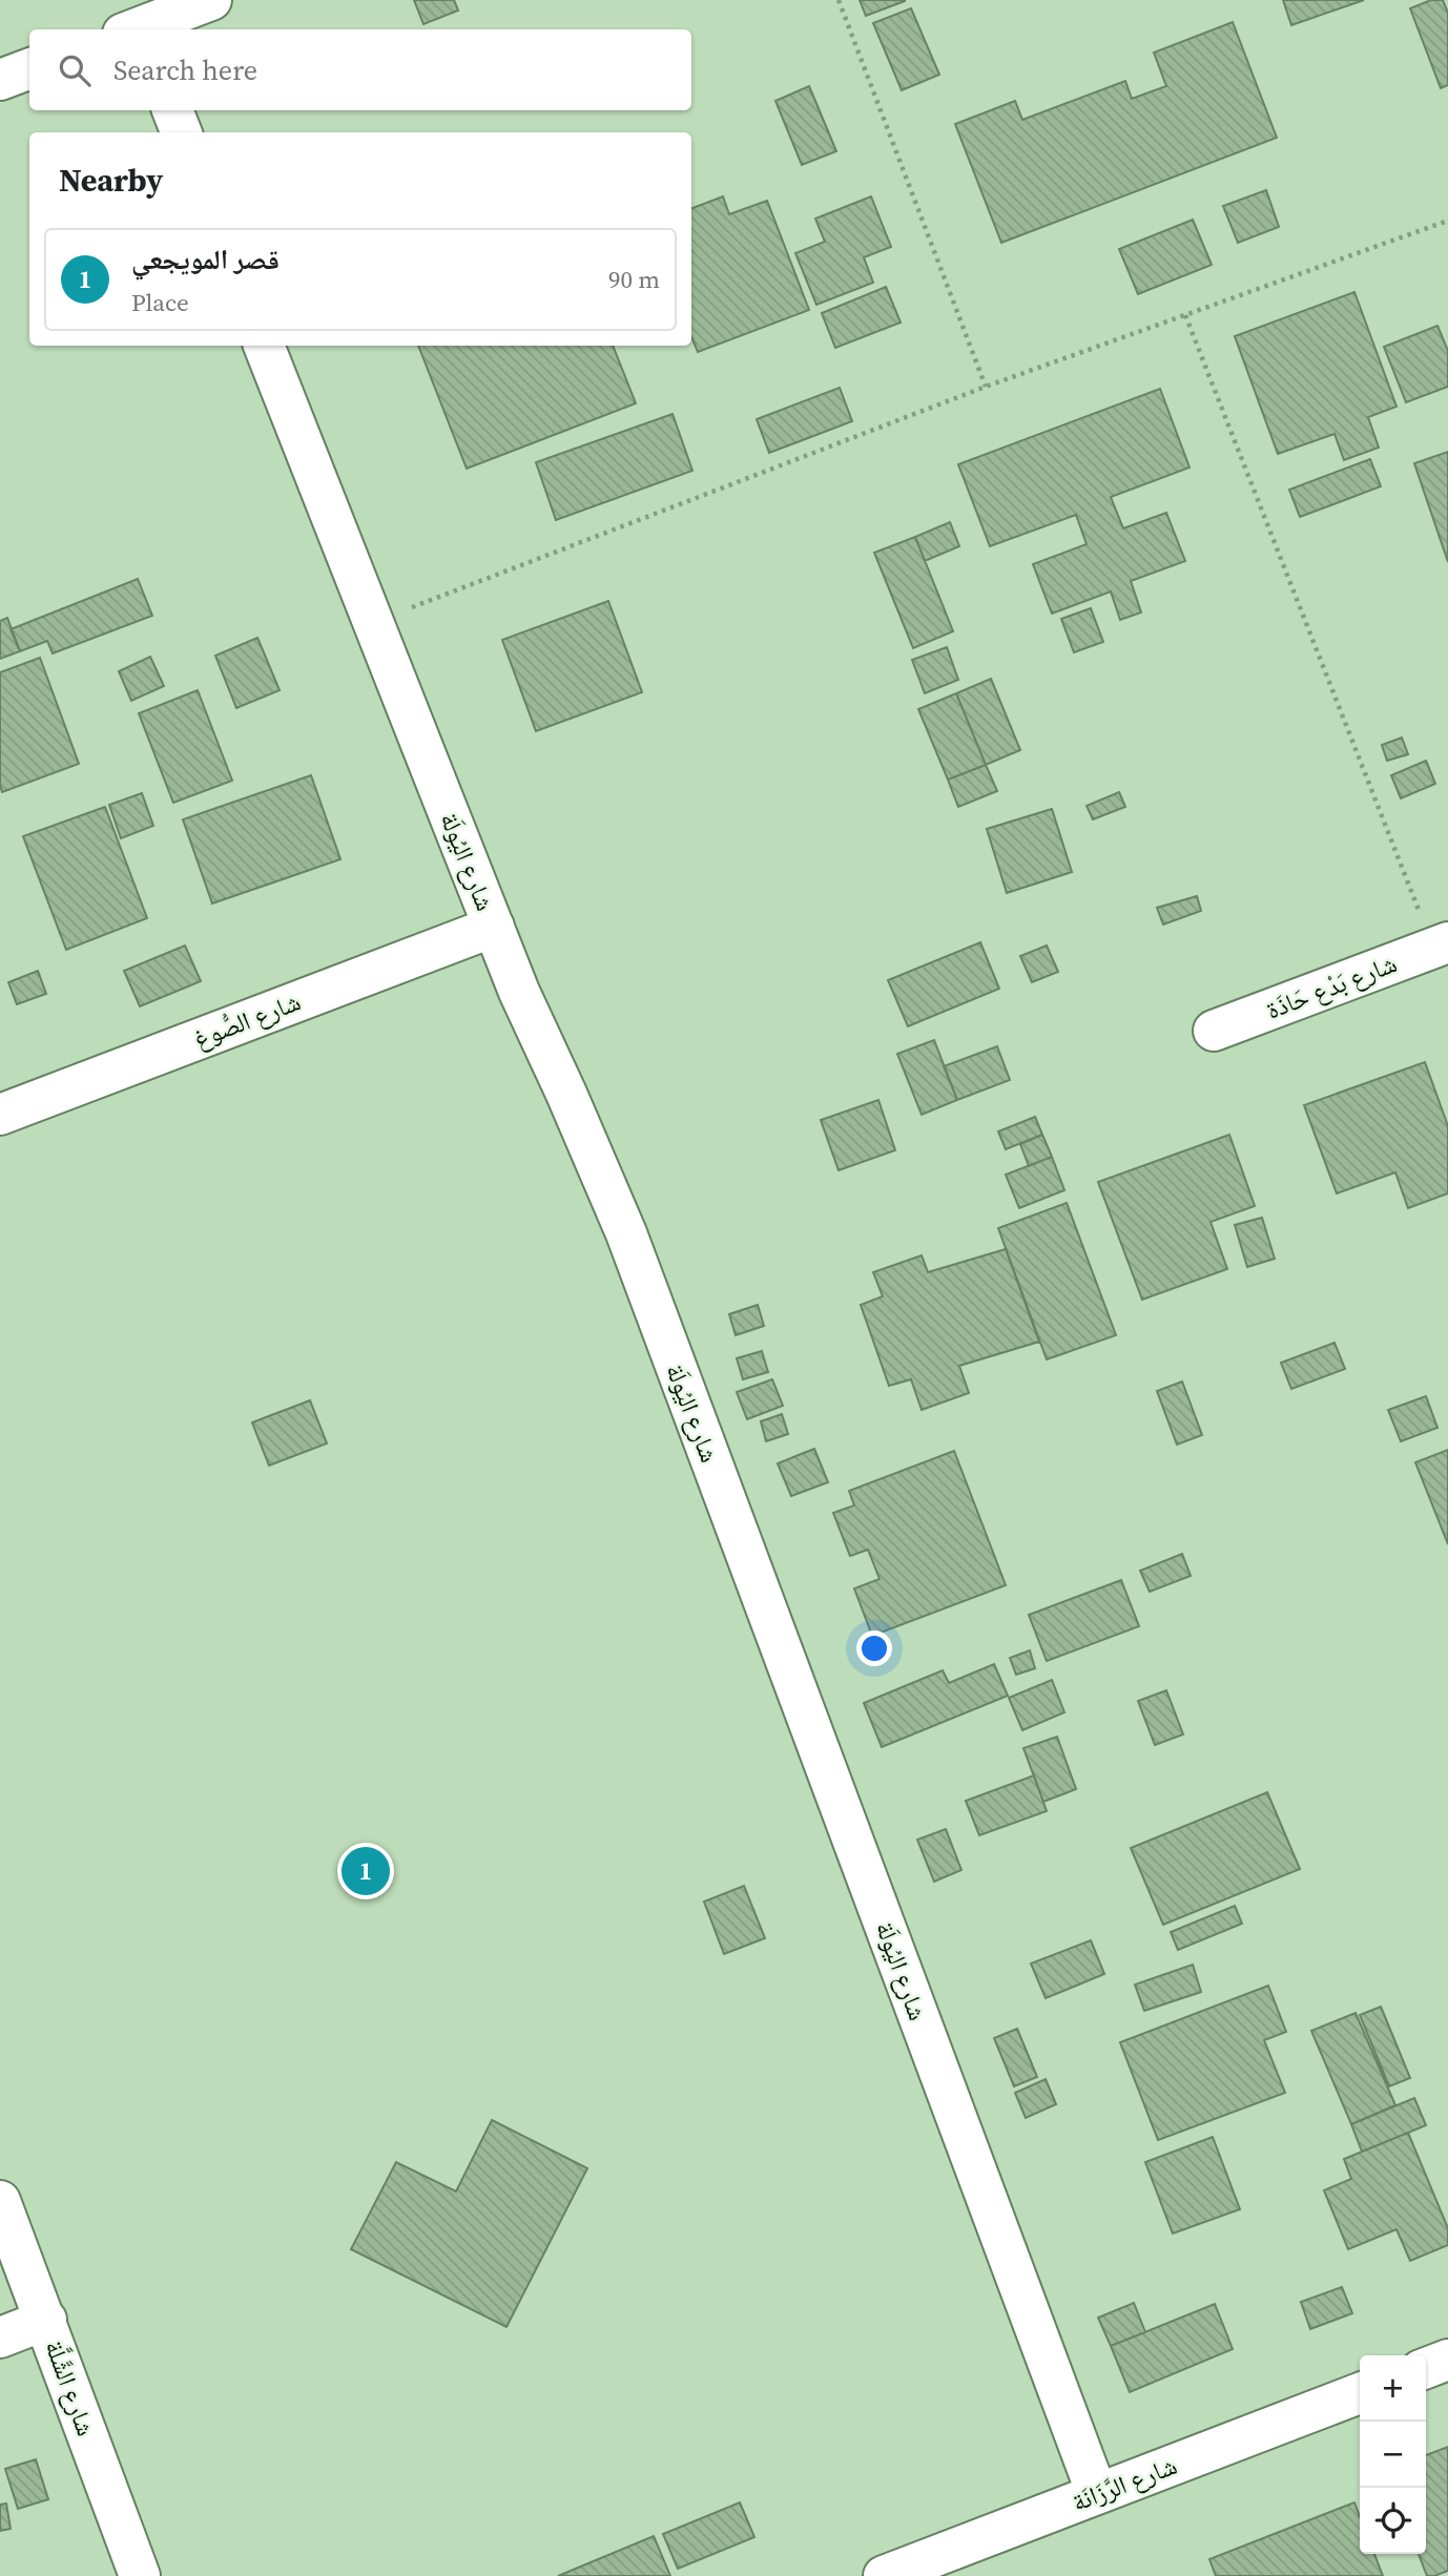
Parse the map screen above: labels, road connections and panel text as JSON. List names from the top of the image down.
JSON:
{
  "streets": {
    "street": [
      "شارع اليُولَة",
      "شارع بَدْع حَاذَة",
      "شارع الصُّوغ",
      "شارع الشَّلَّة",
      "شارع الرَّزَانَة"
    ]
  },
  "crossings": [
    ["شارع اليُولَة", "شارع الصُّوغ"],
    ["شارع اليُولَة", "شارع الرَّزَانَة"]
  ],
  "page": {
    "search": "Search here",
    "heading": "Nearby",
    "list": [
      {
        "mark": "1",
        "name": "قصر المويجعي",
        "note": "Place",
        "value": "90 m"
      }
    ],
    "pins": "1",
    "map_buttons": ["+", "−"]
  }
}
